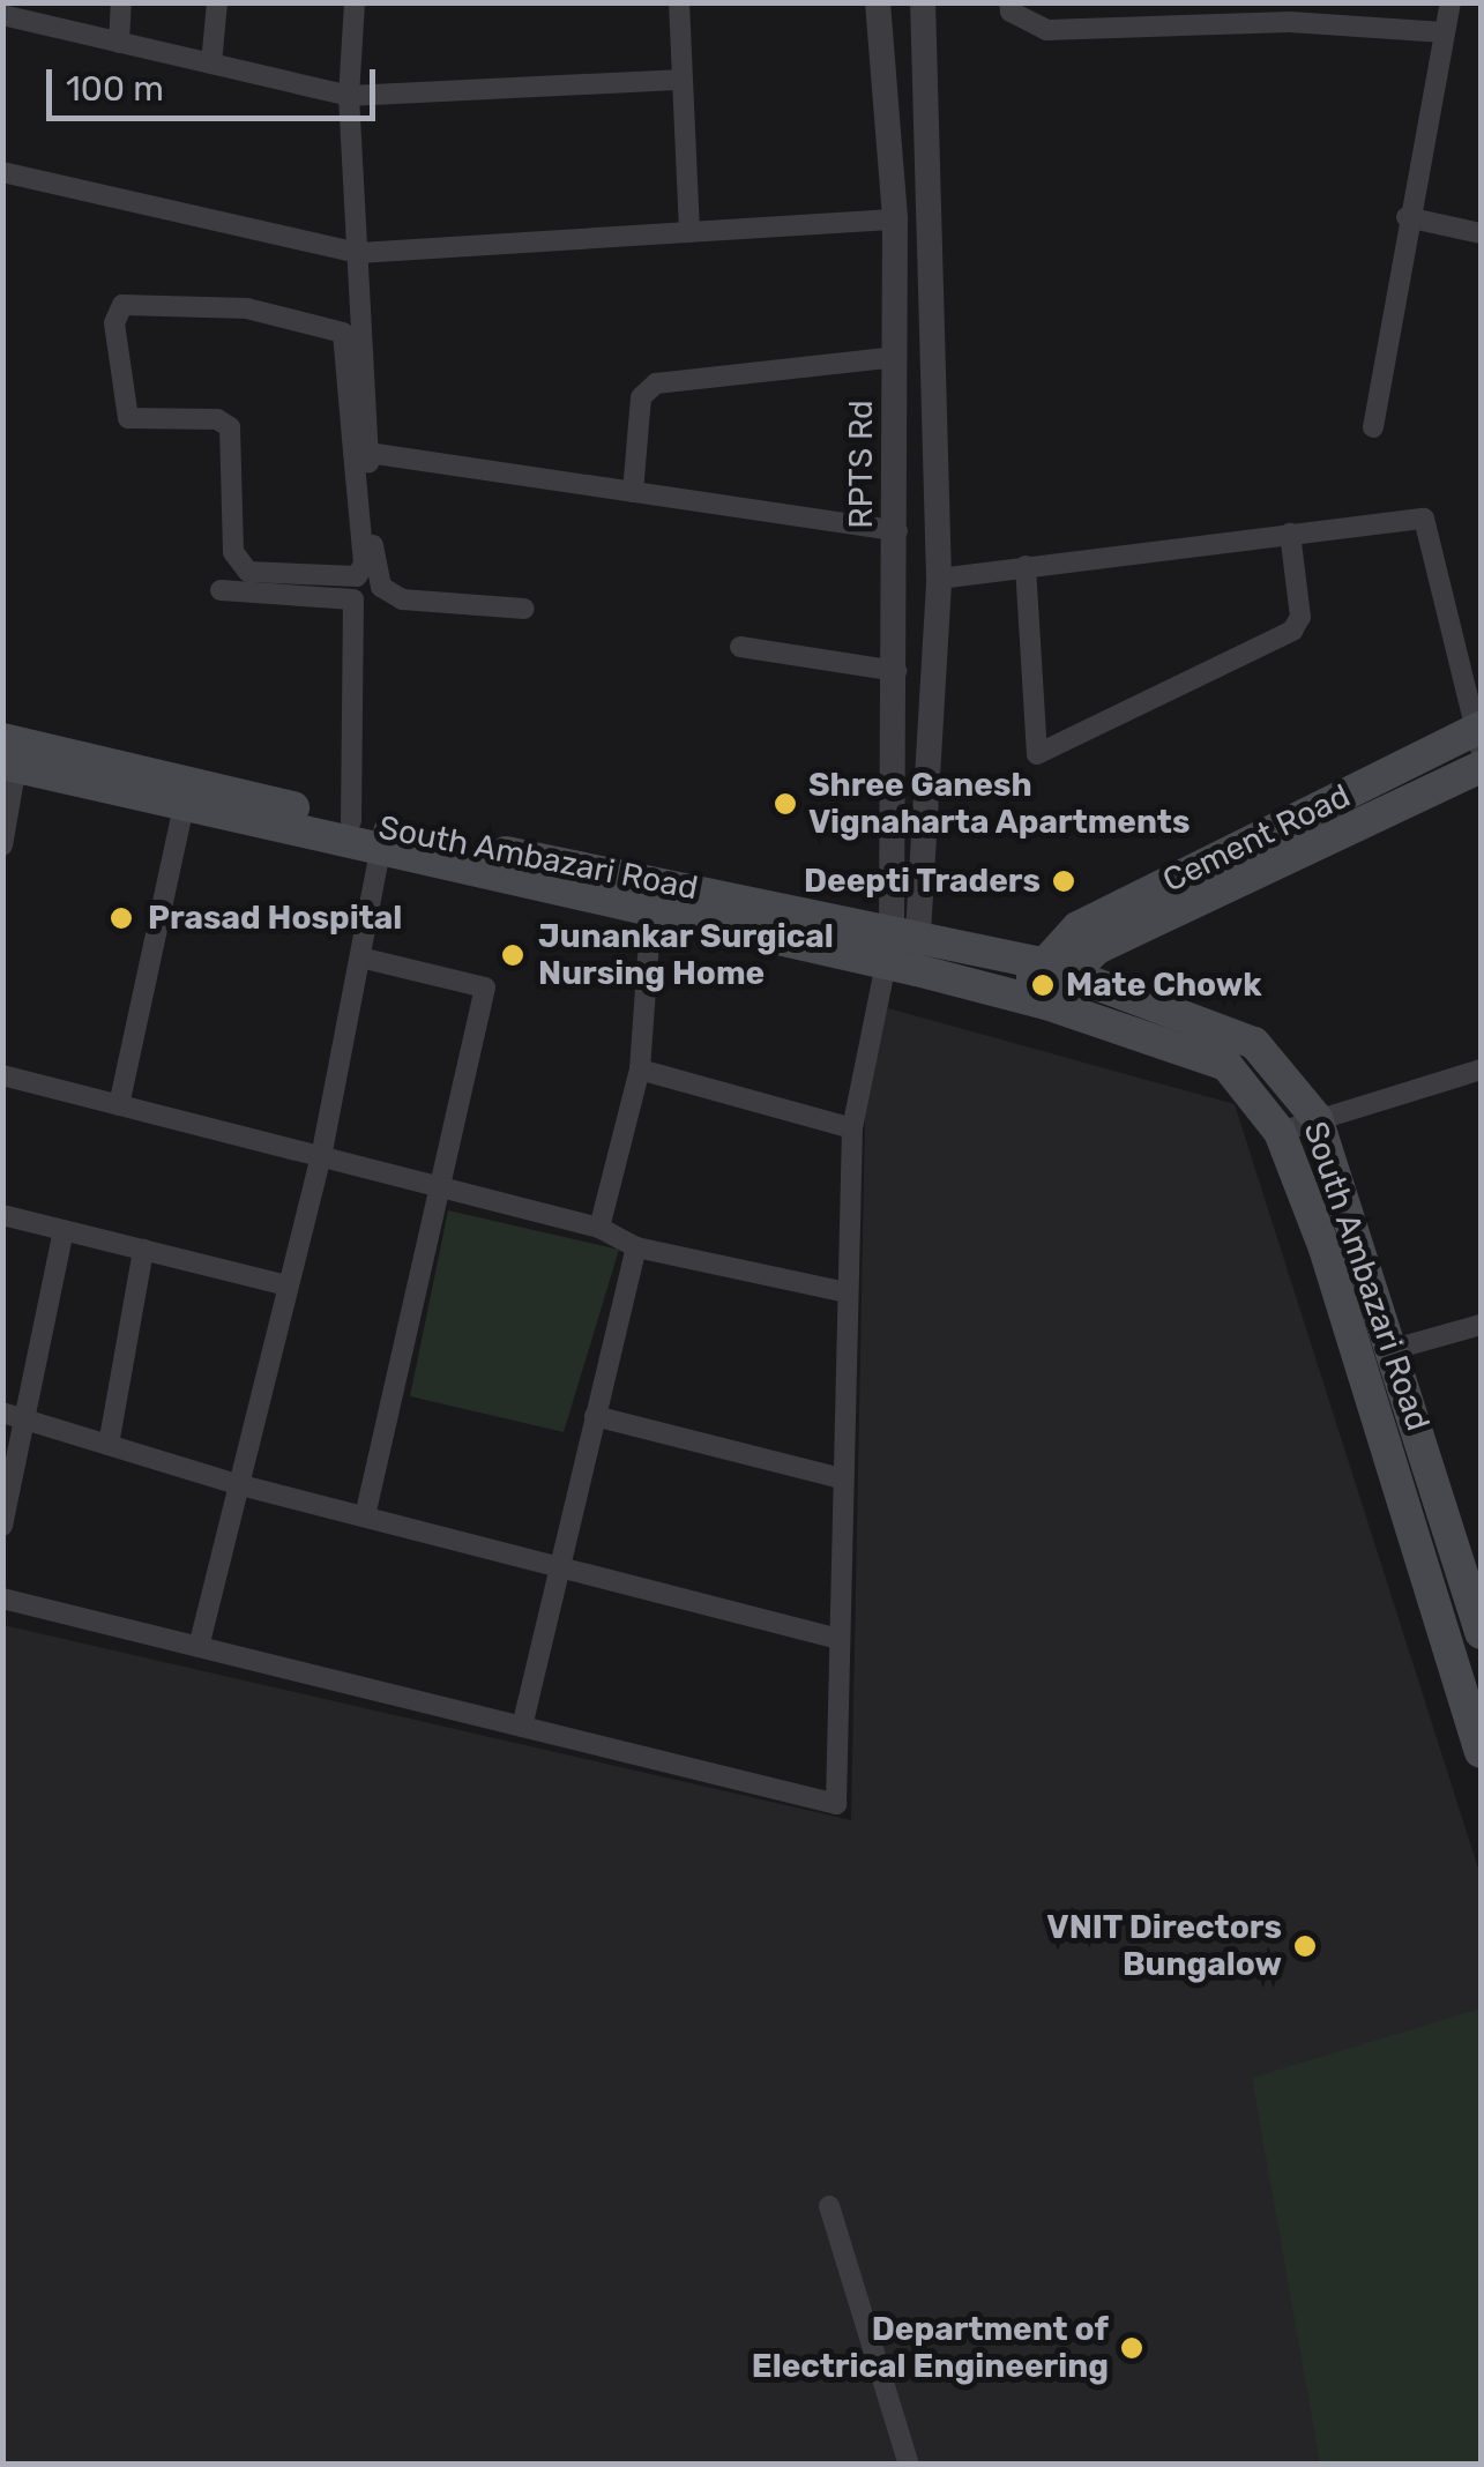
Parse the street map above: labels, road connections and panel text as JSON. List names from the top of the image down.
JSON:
{
  "streets": {
    "main road": ["Cement Road", "South Ambazari Road"],
    "street": ["RPTS Rd"]
  },
  "crossings": [
    ["RPTS Rd", "South Ambazari Road"],
    ["Cement Road", "South Ambazari Road"]
  ],
  "places": [
    "Shree Ganesh Vignaharta Apartments",
    "Deepti Traders",
    "Prasad Hospital",
    "Junankar Surgical Nursing Home",
    "Mate Chowk",
    "VNIT Directors Bungalow",
    "Department of Electrical Engineering"
  ],
  "scale_bar": "100 m"
}
